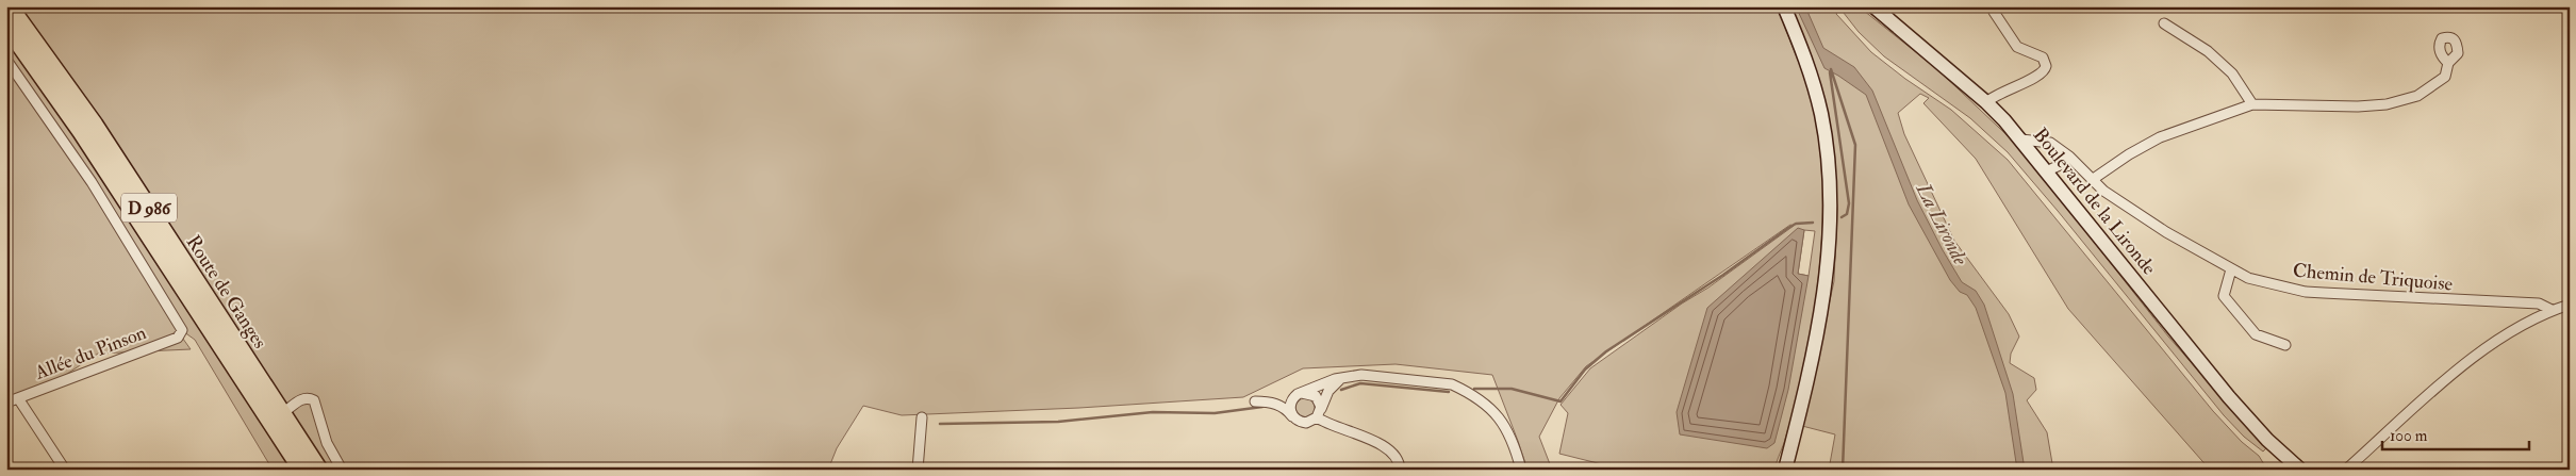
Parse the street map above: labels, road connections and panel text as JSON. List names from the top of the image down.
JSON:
{
  "streets": {
    "main road": ["D 986", "Route de Ganges"],
    "street": ["Boulevard de la Lironde", "Chemin de Triquoise", "Allée du Pinson"]
  },
  "crossings": [
    ["Boulevard de la Lironde", "Chemin de Triquoise"]
  ],
  "water": ["La Lironde"],
  "scale_bar": "100 m"
}
